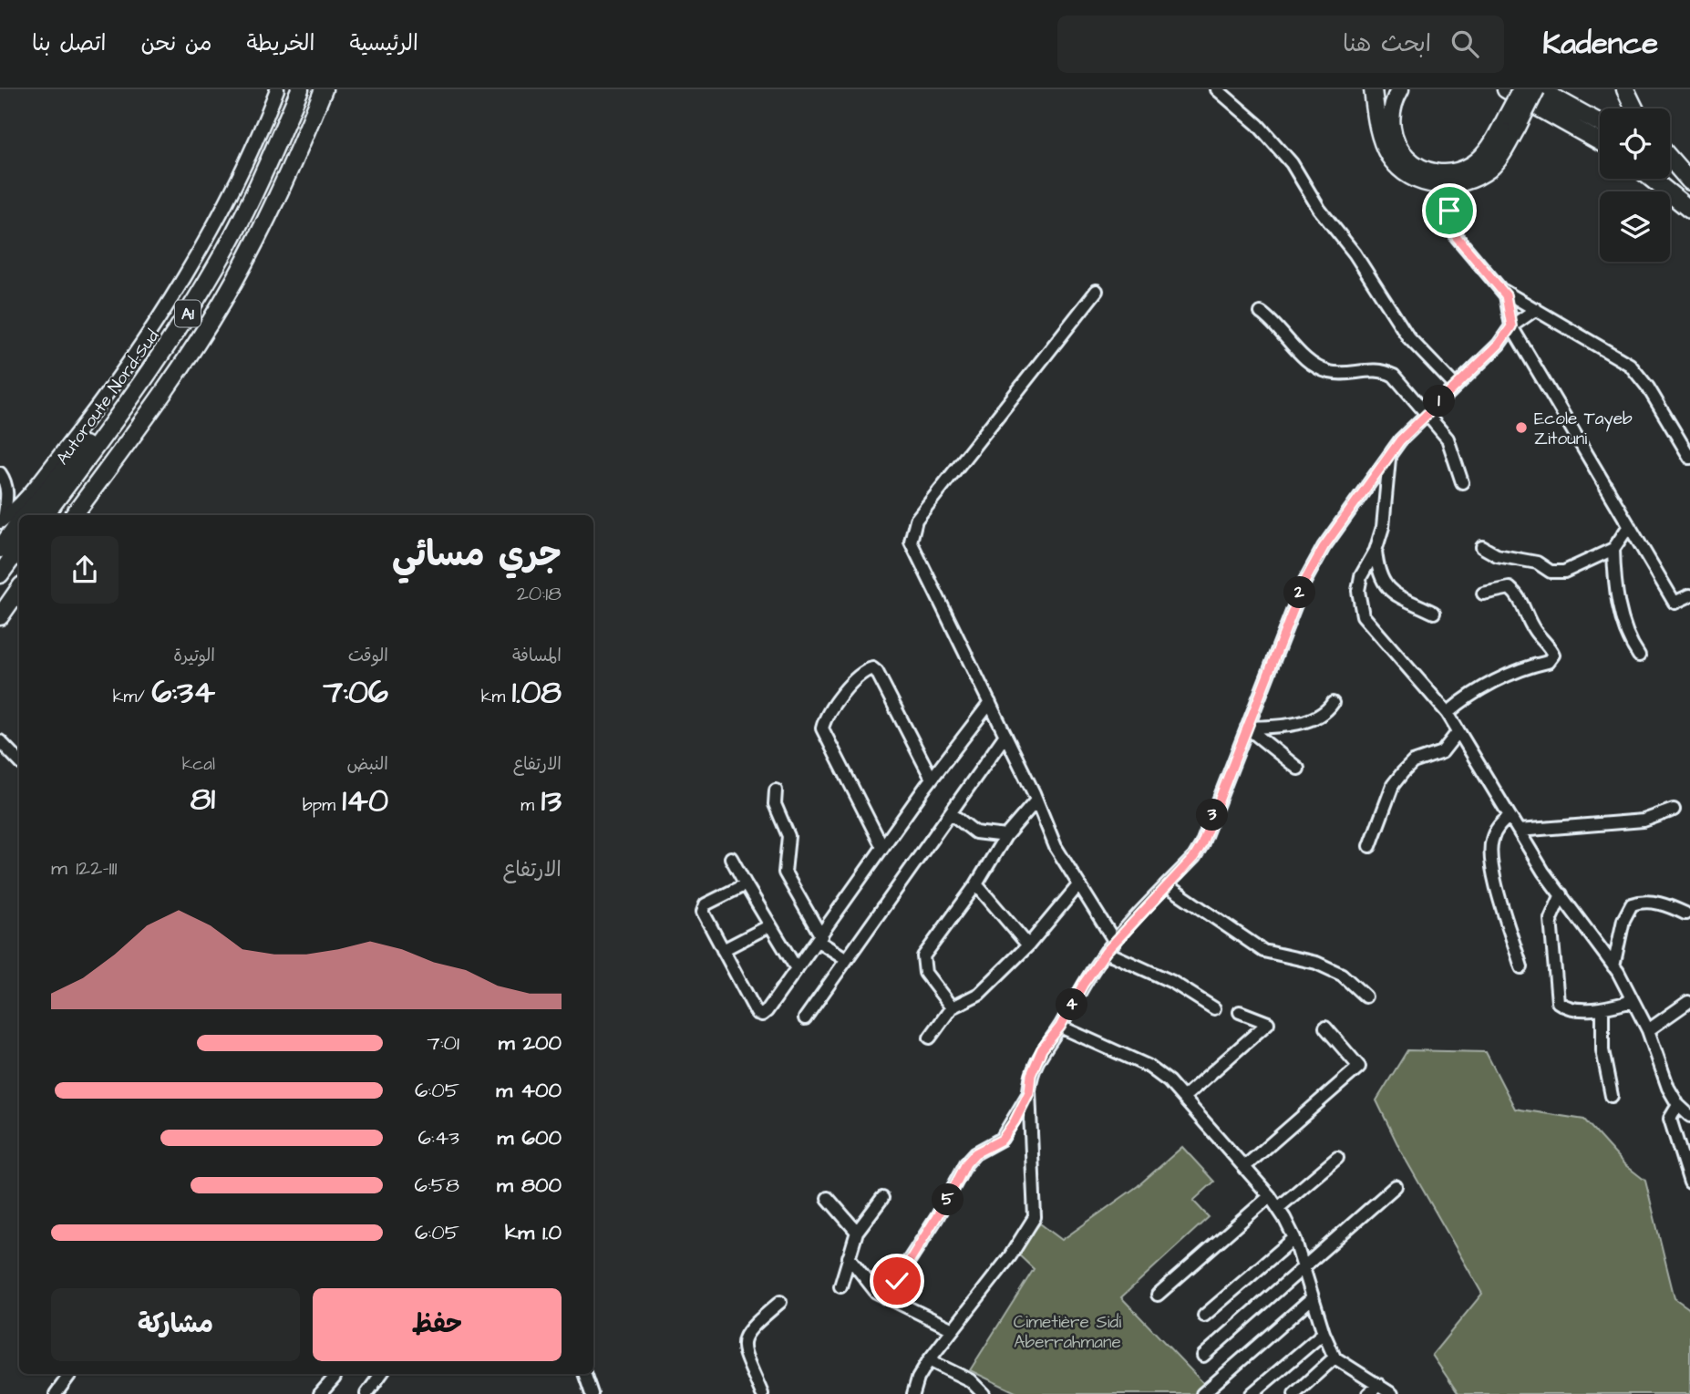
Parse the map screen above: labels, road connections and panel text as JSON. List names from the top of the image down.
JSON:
{
  "streets": {
    "highway": ["A1", "Autoroute Nord-Sud"]
  },
  "parks": ["Cimetière Sidi Aberrahmane"],
  "places": ["Ecole Tayeb Zitouni"],
  "page": {
    "header": "Kadence",
    "search": "ابحث هنا",
    "nav": [
      "الرئيسية",
      "الخريطة",
      "من نحن",
      "اتصل بنا"
    ],
    "pins": [
      "1",
      "2",
      "3",
      "4",
      "5"
    ],
    "heading": ["جري مسائي", "20:18"],
    "stats": [
      ["المسافة", "1.08 km"],
      ["الوقت", "7:06"],
      ["الوتيرة", "6:34 /km"],
      ["الارتفاع", "13 m"],
      ["النبض", "140 bpm"],
      ["kcal", "81"]
    ],
    "chart": ["الارتفاع", "111–122 m"],
    "list": [
      {
        "name": "200 m",
        "note": "7:01"
      },
      {
        "name": "400 m",
        "note": "6:05"
      },
      {
        "name": "600 m",
        "note": "6:43"
      },
      {
        "name": "800 m",
        "note": "6:58"
      },
      {
        "name": "1.0 km",
        "note": "6:05"
      }
    ],
    "buttons": ["حفظ", "مشاركة"]
  }
}
